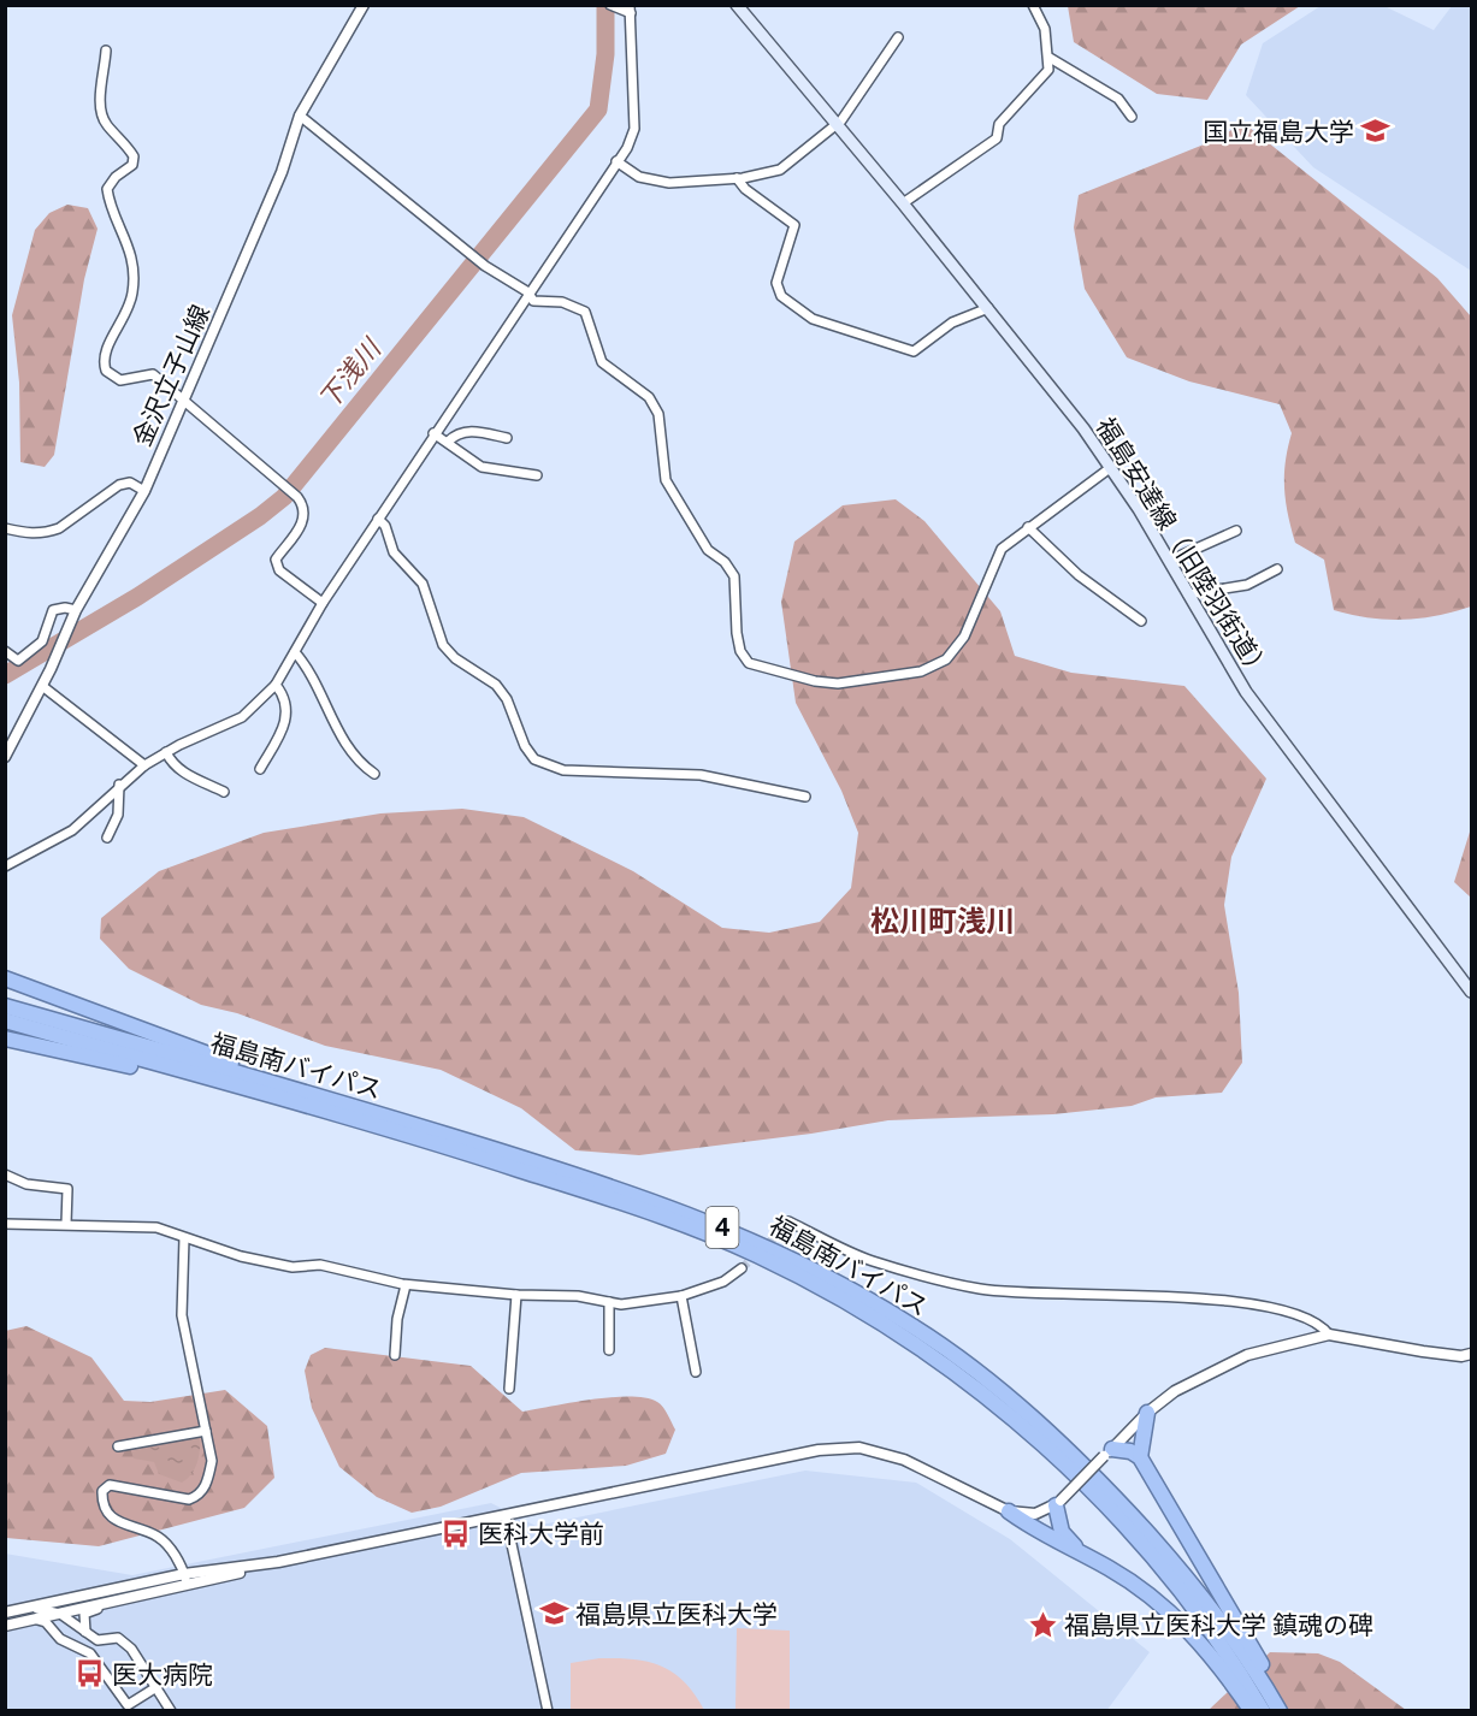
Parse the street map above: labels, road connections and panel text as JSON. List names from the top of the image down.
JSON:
{
  "streets": {
    "highway": ["福島南バイパス", "4"],
    "main road": ["福島安達線（旧陸羽街道）"],
    "street": ["金沢立子山線"]
  },
  "districts": ["松川町浅川"],
  "water": ["下浅川"],
  "places": {
    "school or university": ["国立福島大学", "福島県立医科大学"],
    "bus stop": ["医科大学前", "医大病院"],
    "place": ["福島県立医科大学 鎮魂の碑"]
  }
}
